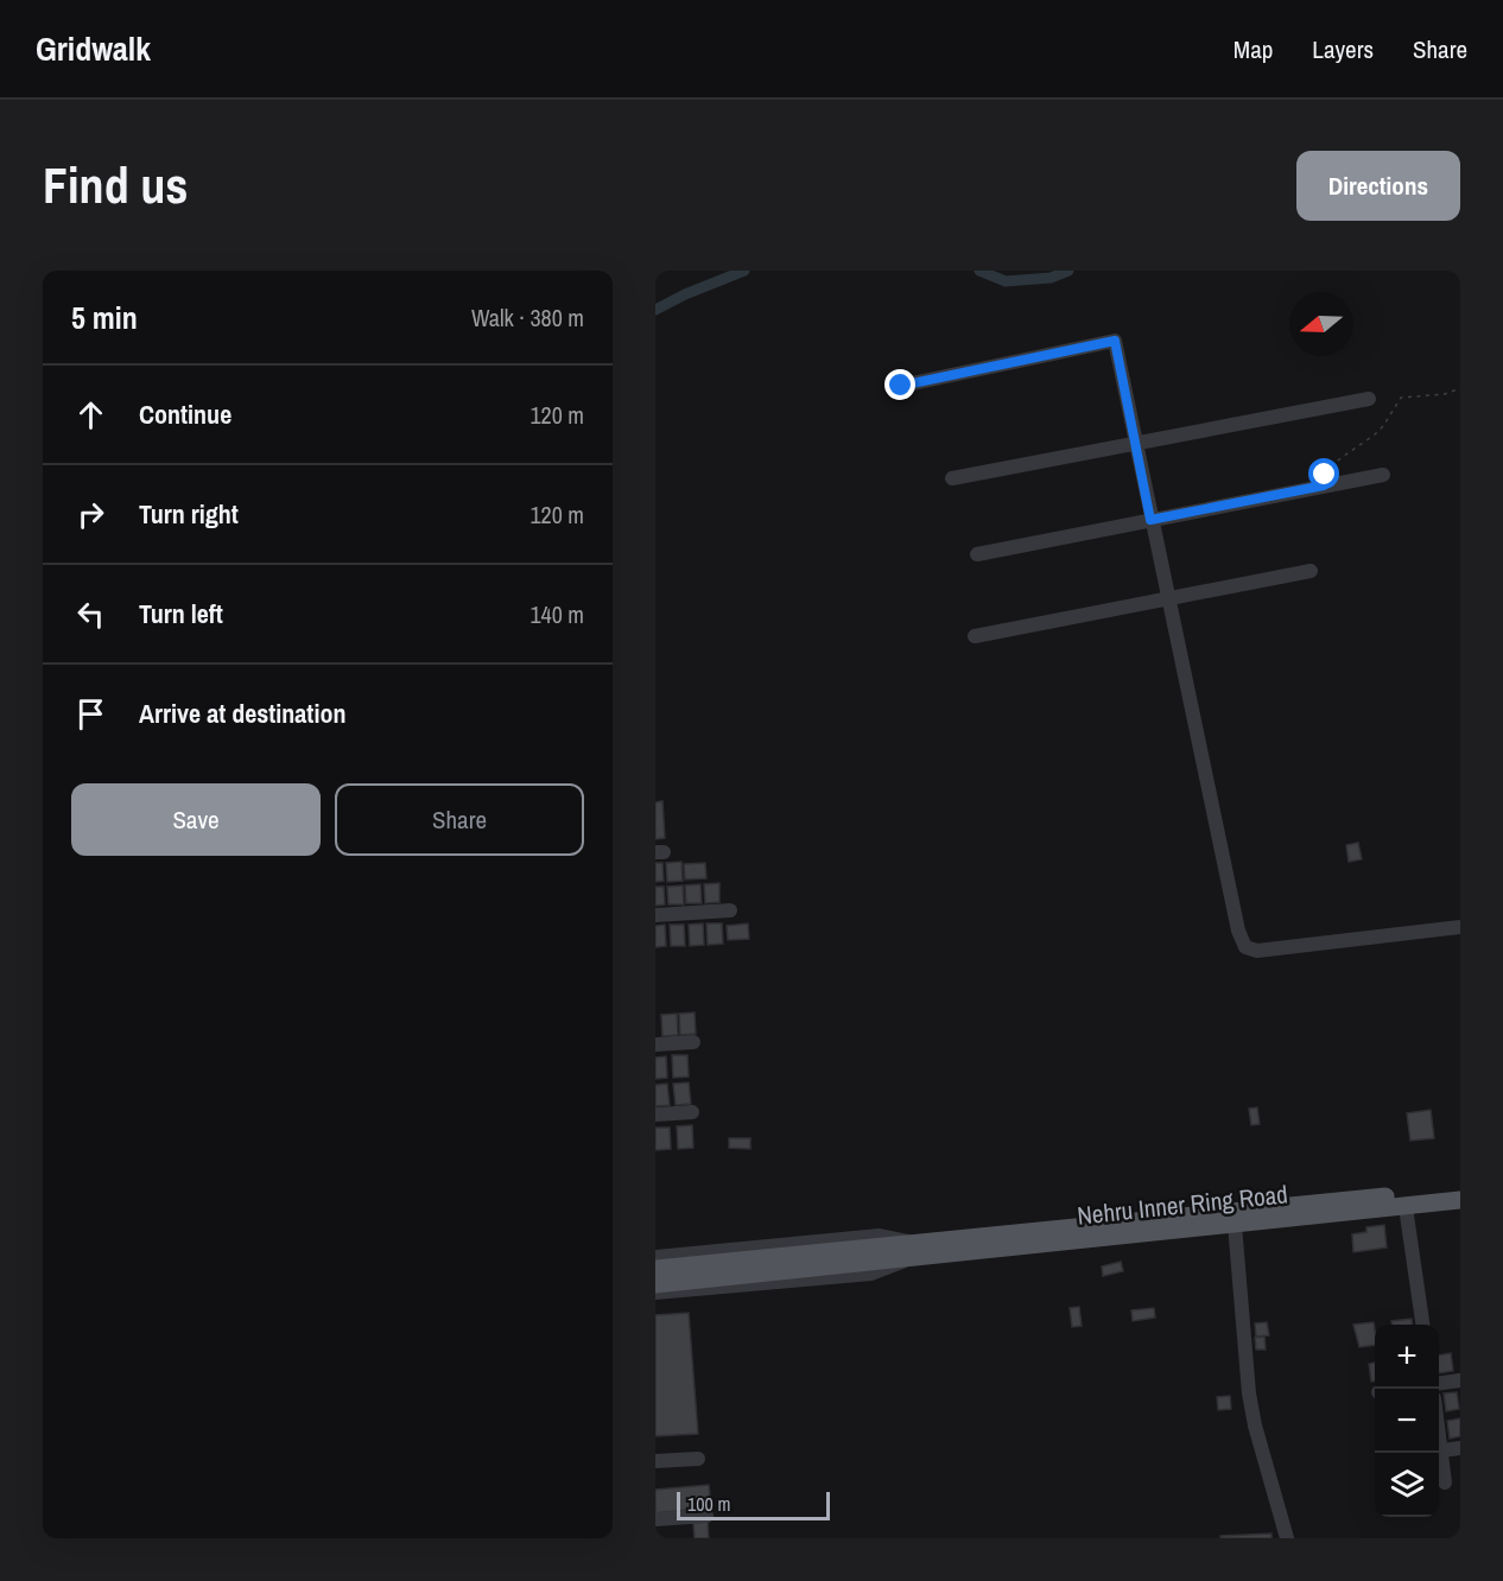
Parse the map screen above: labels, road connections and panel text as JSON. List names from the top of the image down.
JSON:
{
  "streets": {
    "main road": ["Nehru Inner Ring Road"]
  },
  "scale_bar": "100 m",
  "north": "left",
  "page": {
    "header": "Gridwalk",
    "nav": ["Map", "Layers", "Share"],
    "buttons": [
      "Directions",
      ["Save", "Share"]
    ],
    "title": "Find us",
    "heading": ["5 min", "Walk · 380 m"],
    "list": [
      ["Continue", "120 m"],
      ["Turn right", "120 m"],
      ["Turn left", "140 m"],
      "Arrive at destination"
    ],
    "map_buttons": ["+", "−"],
    "scale": "100 m"
  }
}
